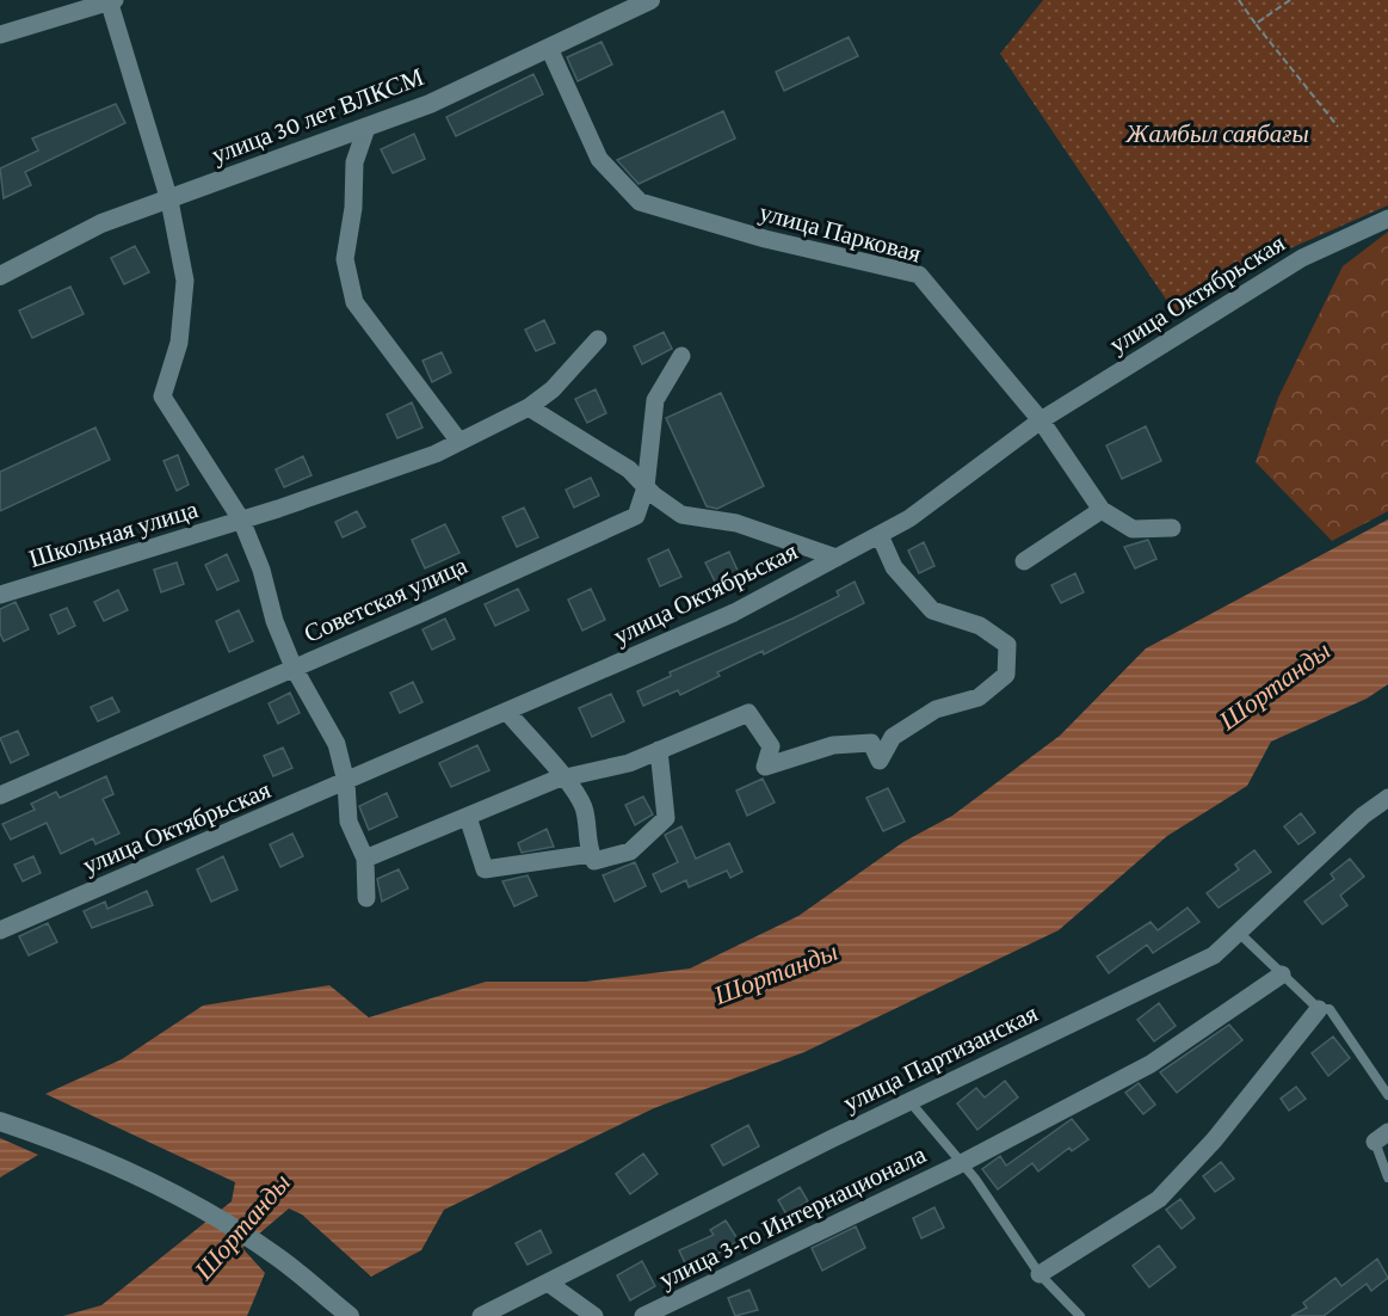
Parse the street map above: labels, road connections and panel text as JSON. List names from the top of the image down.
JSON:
{
  "streets": {
    "street": [
      "улица 30 лет ВЛКСМ",
      "улица Парковая",
      "улица Октябрьская",
      "Школьная улица",
      "Советская улица",
      "улица Партизанская",
      "улица 3-го Интернационала"
    ]
  },
  "crossings": [
    ["улица 30 лет ВЛКСМ", "улица Парковая"],
    ["улица 30 лет ВЛКСМ", "Школьная улица"],
    ["улица Парковая", "улица Октябрьская"]
  ],
  "water": ["Шортанды"],
  "parks": ["Жамбыл саябағы"]
}
